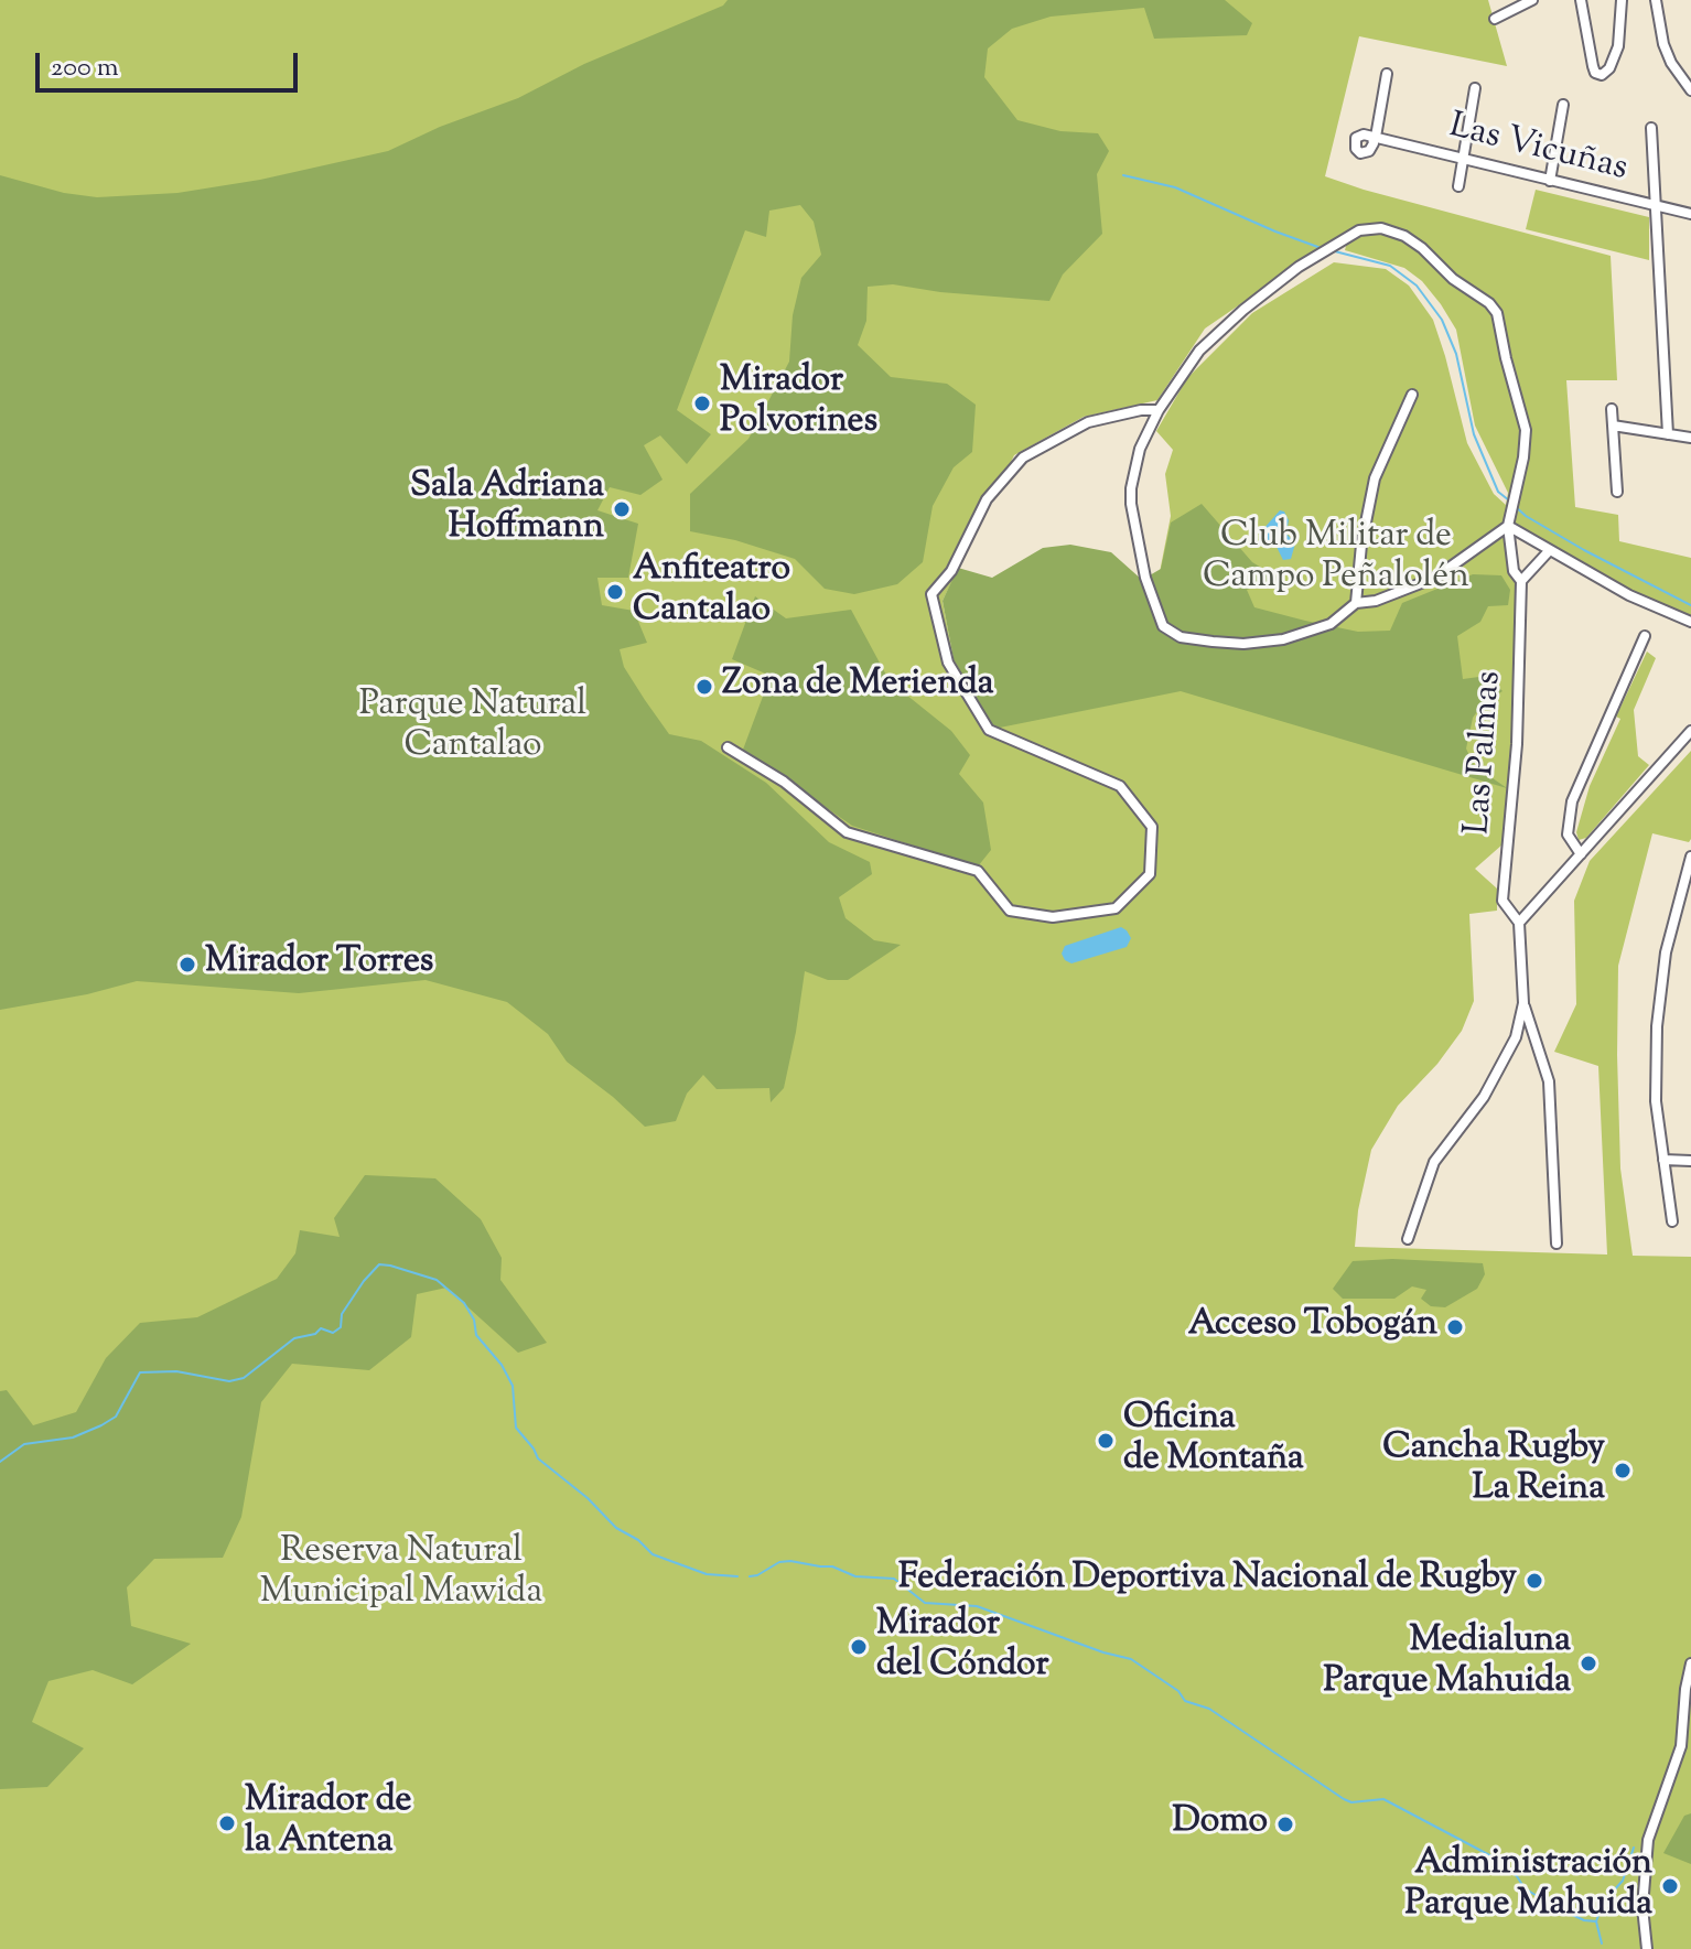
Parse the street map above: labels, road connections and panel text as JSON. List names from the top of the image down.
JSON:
{
  "streets": {
    "street": ["Las Vicuñas", "Las Palmas"]
  },
  "parks": ["Club Militar de Campo Peñalolén", "Parque Natural Cantalao", "Reserva Natural Municipal Mawida"],
  "places": [
    "Mirador Polvorines",
    "Sala Adriana Hoffmann",
    "Anfiteatro Cantalao",
    "Zona de Merienda",
    "Mirador Torres",
    "Acceso Tobogán",
    "Oficina de Montaña",
    "Cancha Rugby La Reina",
    "Federación Deportiva Nacional de Rugby",
    "Mirador del Cóndor",
    "Medialuna Parque Mahuida",
    "Mirador de la Antena",
    "Domo",
    "Administración Parque Mahuida"
  ],
  "scale_bar": "200 m"
}
